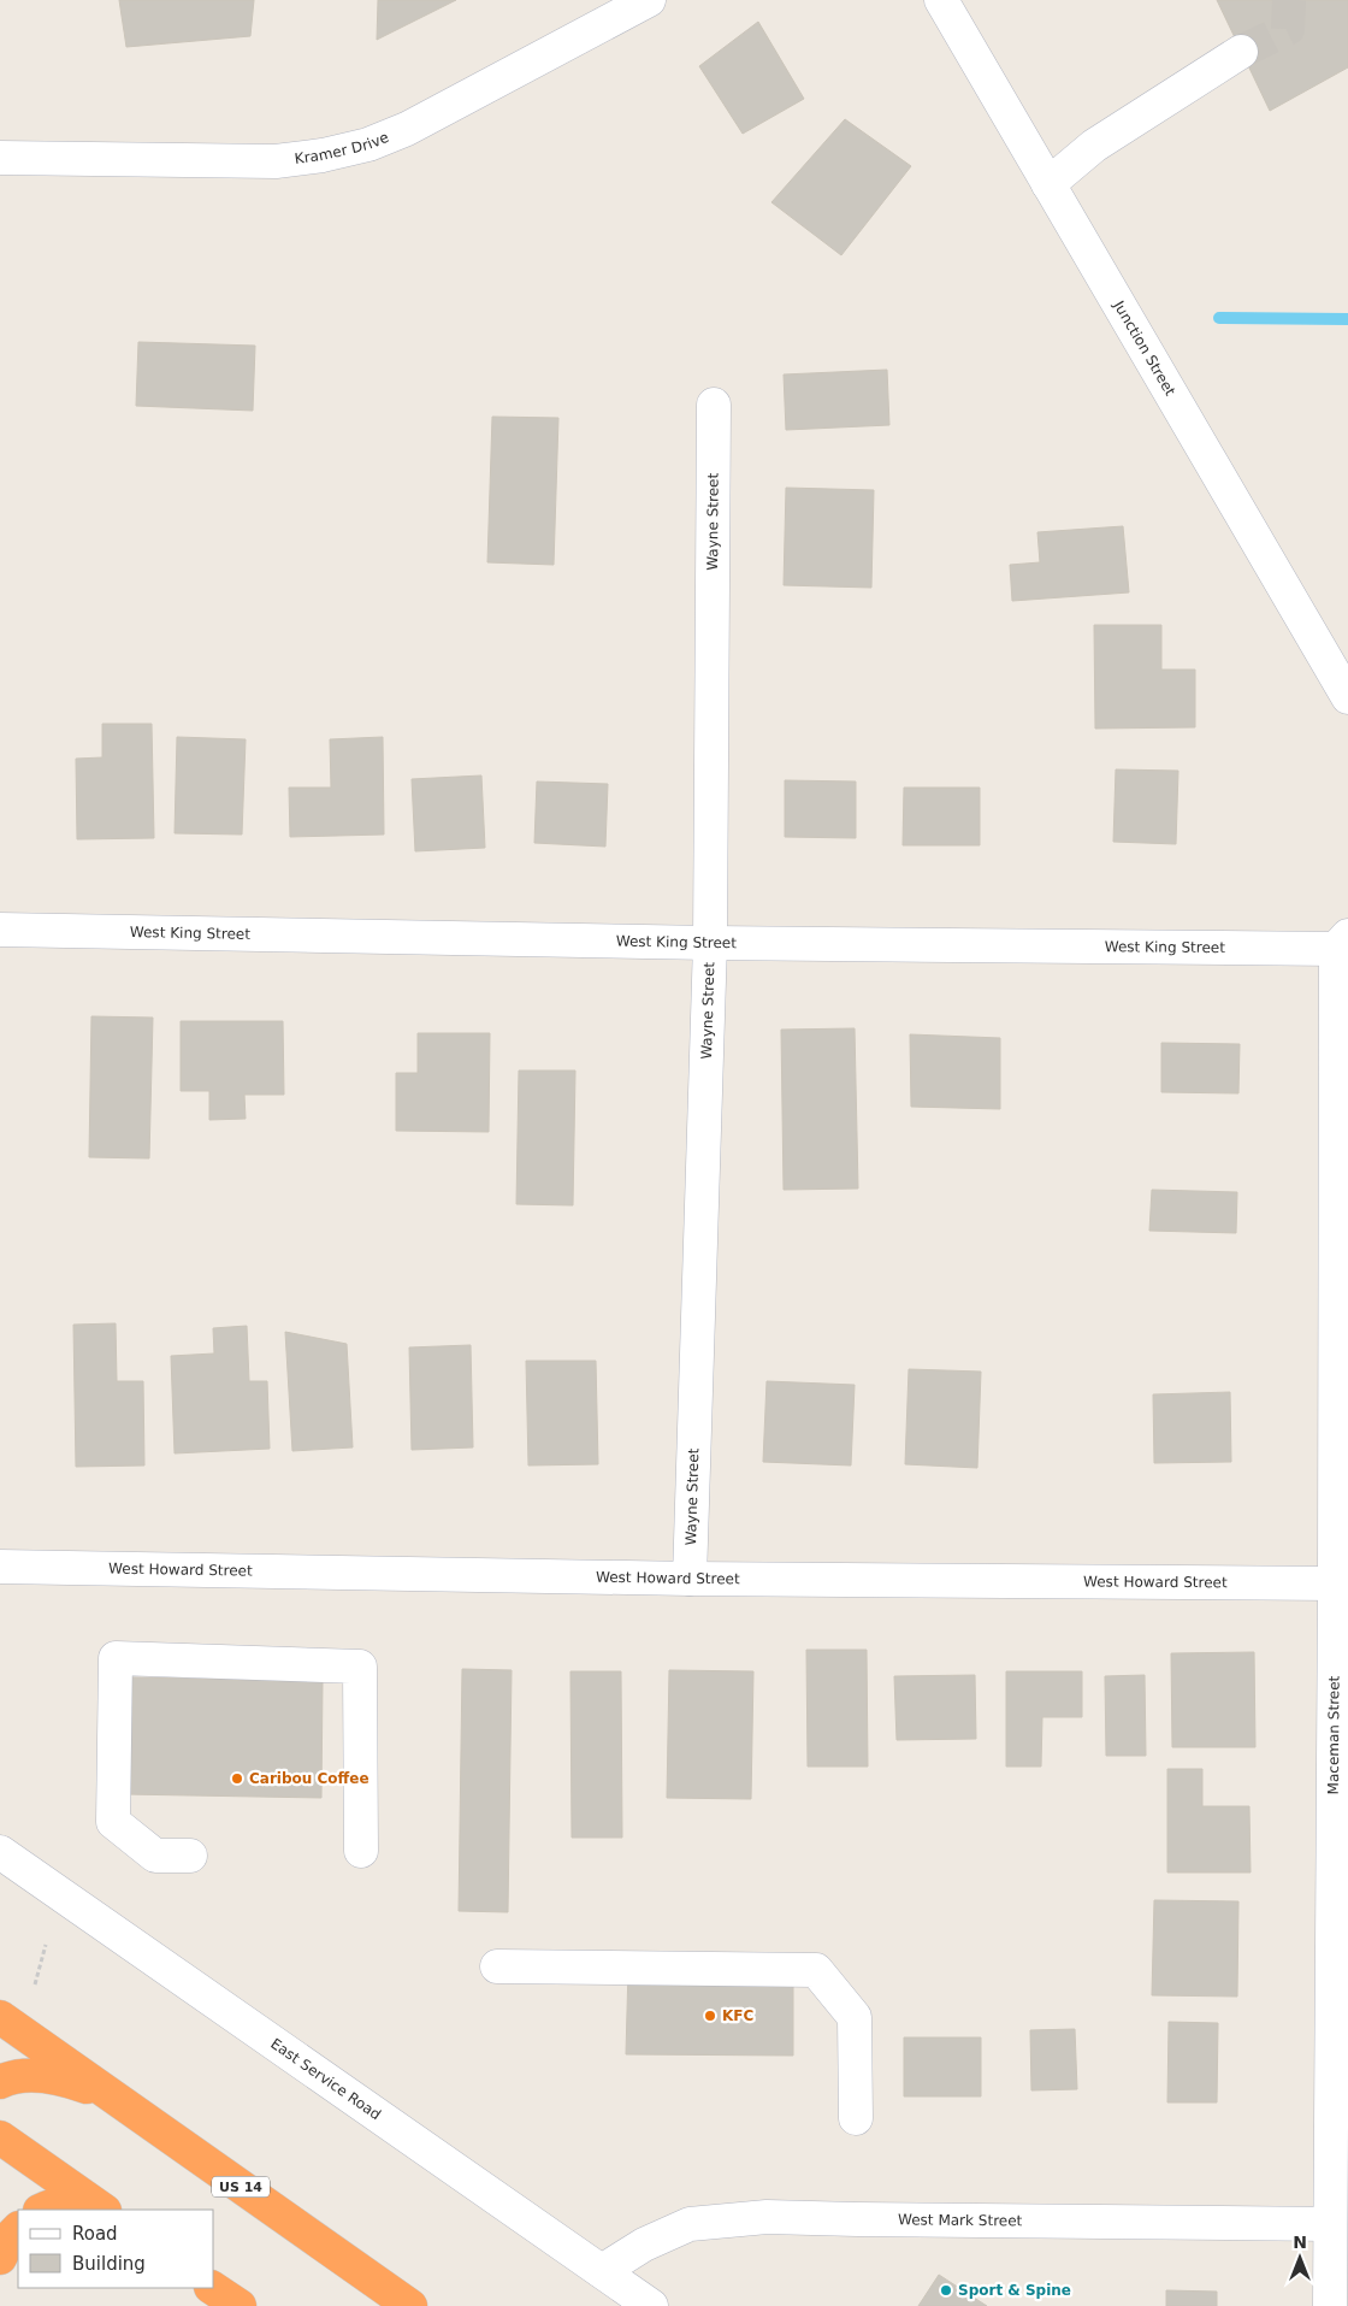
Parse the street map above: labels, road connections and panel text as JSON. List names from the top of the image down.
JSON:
{
  "streets": {
    "highway": ["US 14"],
    "street": [
      "Kramer Drive",
      "Junction Street",
      "Wayne Street",
      "West King Street",
      "West Howard Street",
      "Maceman Street",
      "East Service Road",
      "West Mark Street"
    ]
  },
  "crossings": [
    ["Wayne Street", "West King Street"],
    ["Wayne Street", "West Howard Street"],
    ["West King Street", "Maceman Street"],
    ["West Howard Street", "Maceman Street"],
    ["Maceman Street", "West Mark Street"],
    ["East Service Road", "West Mark Street"]
  ],
  "places": ["Caribou Coffee", "KFC", "Sport & Spine"],
  "legend": ["Road", "Building"],
  "north": "top"
}
